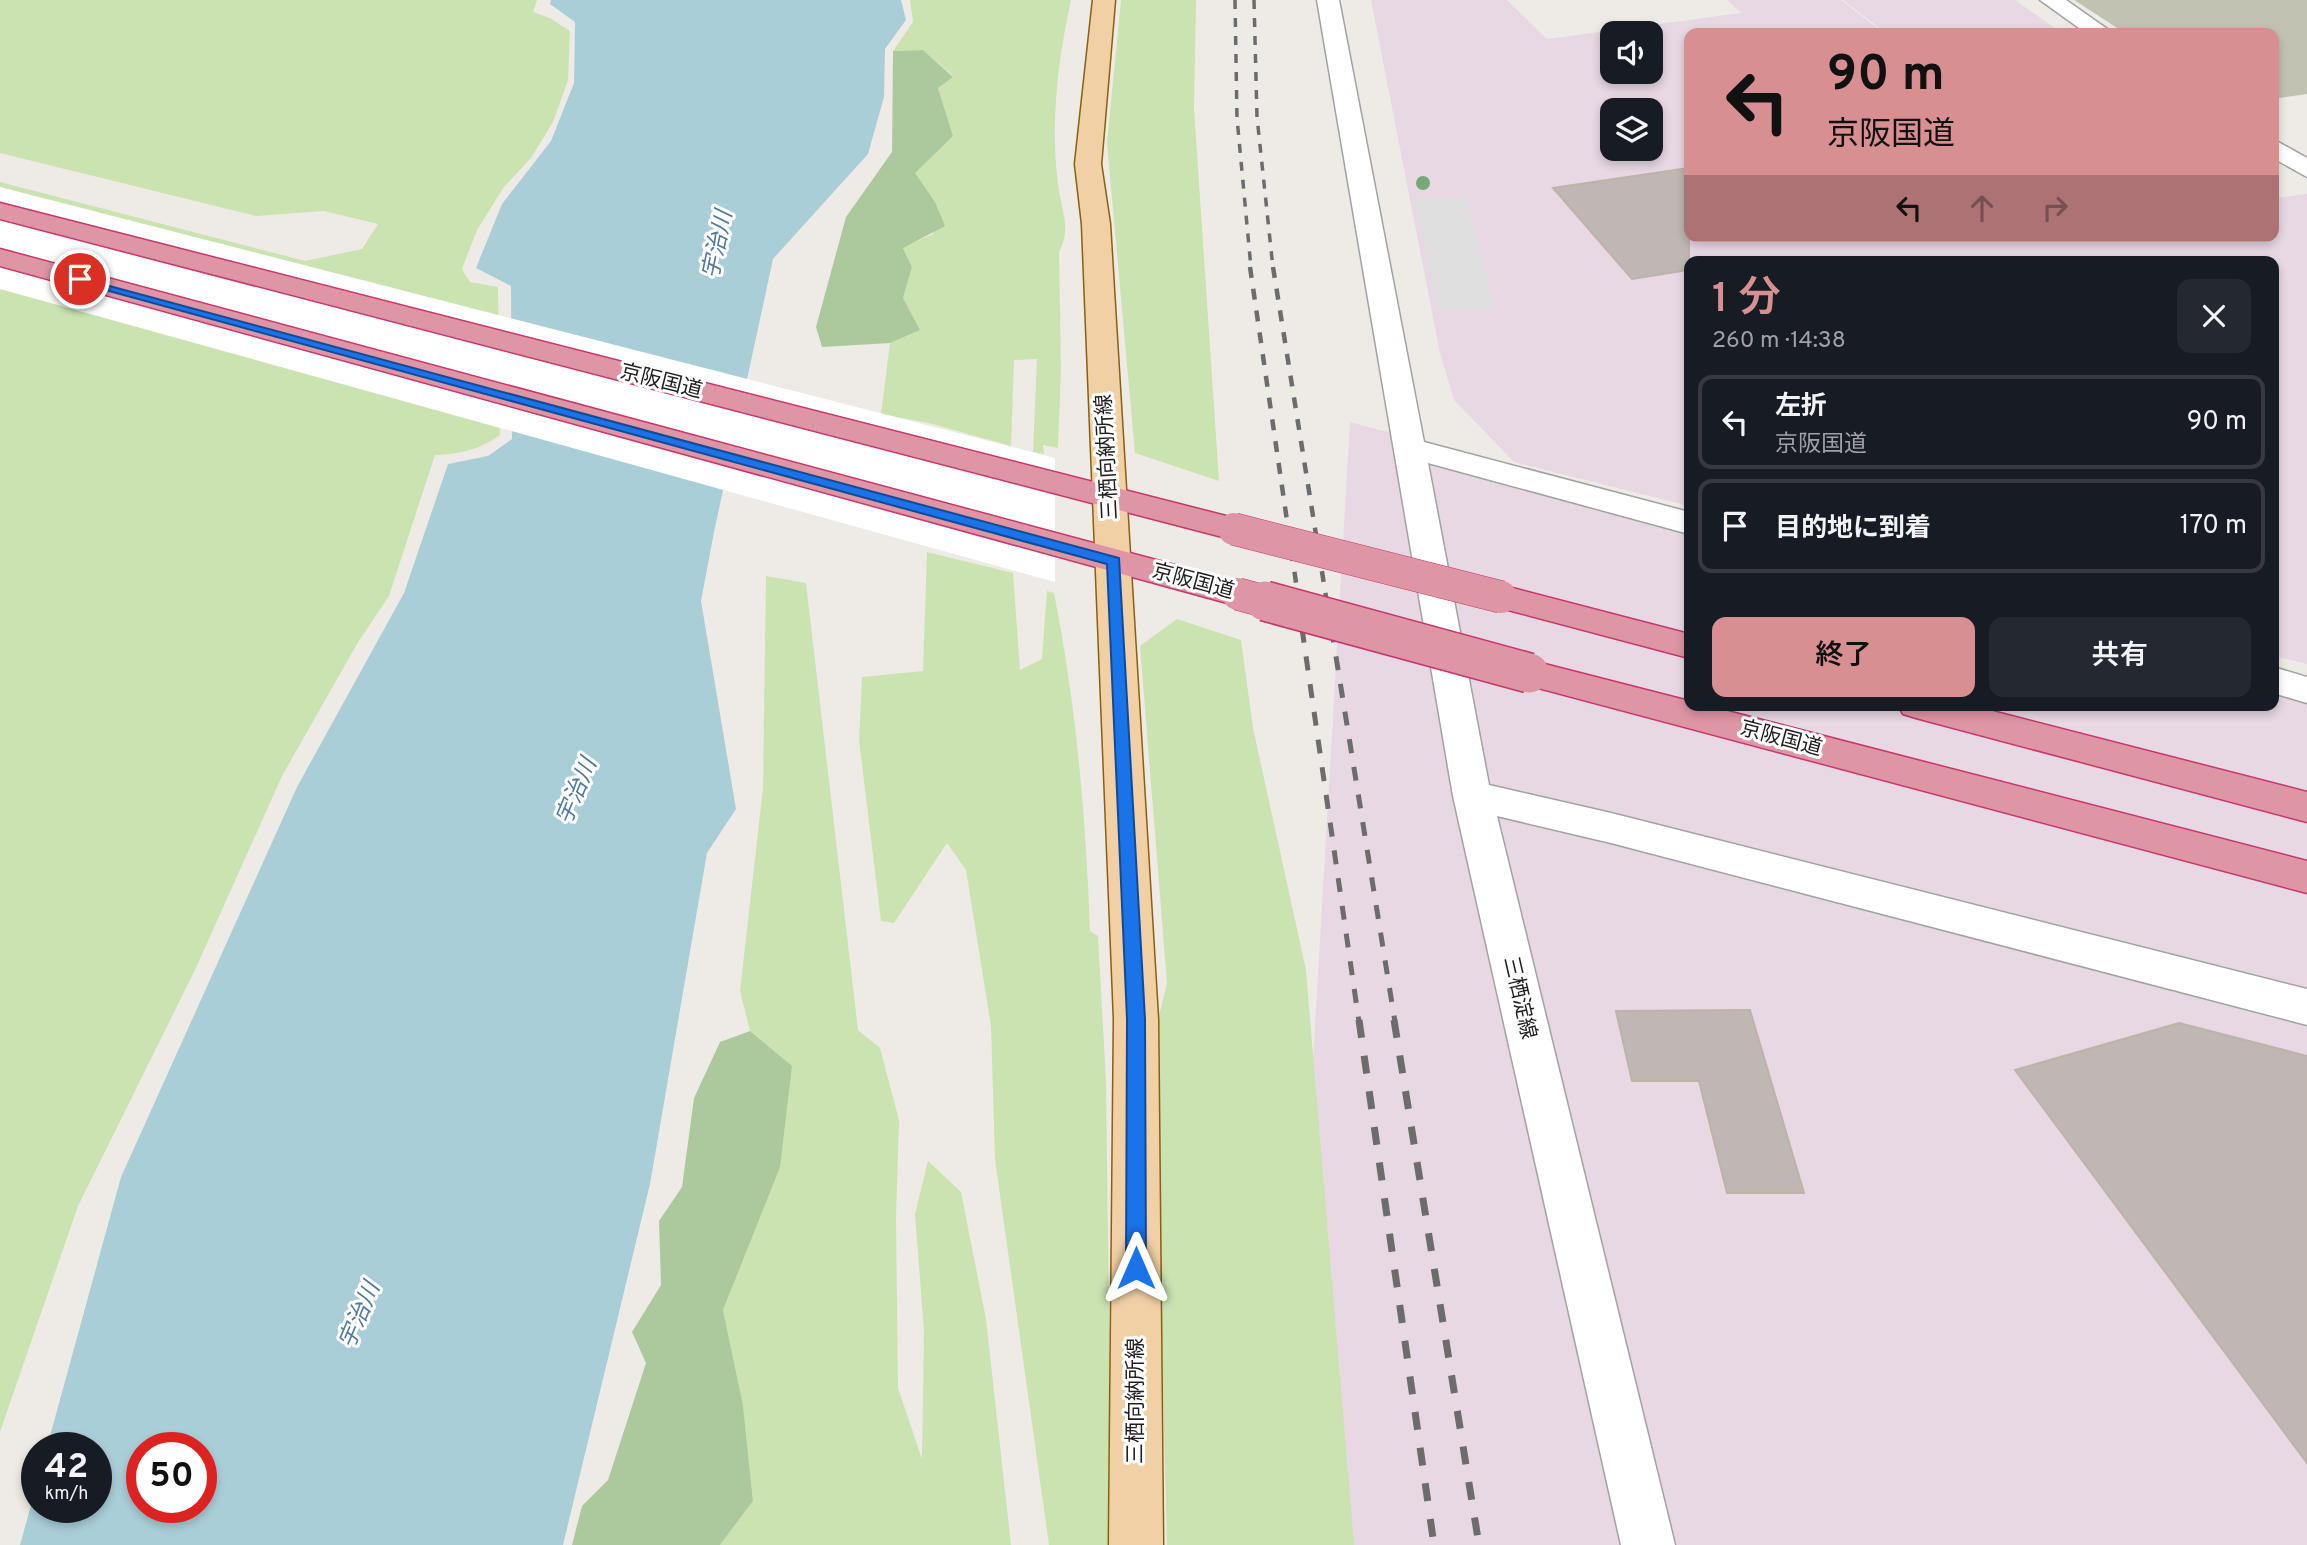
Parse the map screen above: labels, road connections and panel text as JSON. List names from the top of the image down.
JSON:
{
  "streets": {
    "highway": ["京阪国道"],
    "main road": ["三栖向納所線"],
    "street": ["三栖淀線"]
  },
  "crossings": [
    ["京阪国道", "三栖向納所線"]
  ],
  "water": ["宇治川"],
  "page": {
    "turn": ["90 m", "京阪国道"],
    "heading": ["1 分", "260 m · 14:38"],
    "list": [
      {
        "name": "左折",
        "note": "京阪国道",
        "value": "90 m"
      },
      {
        "name": "目的地に到着",
        "value": "170 m"
      }
    ],
    "buttons": ["終了", "共有"],
    "speed": "42 km/h",
    "limit": "50"
  }
}
